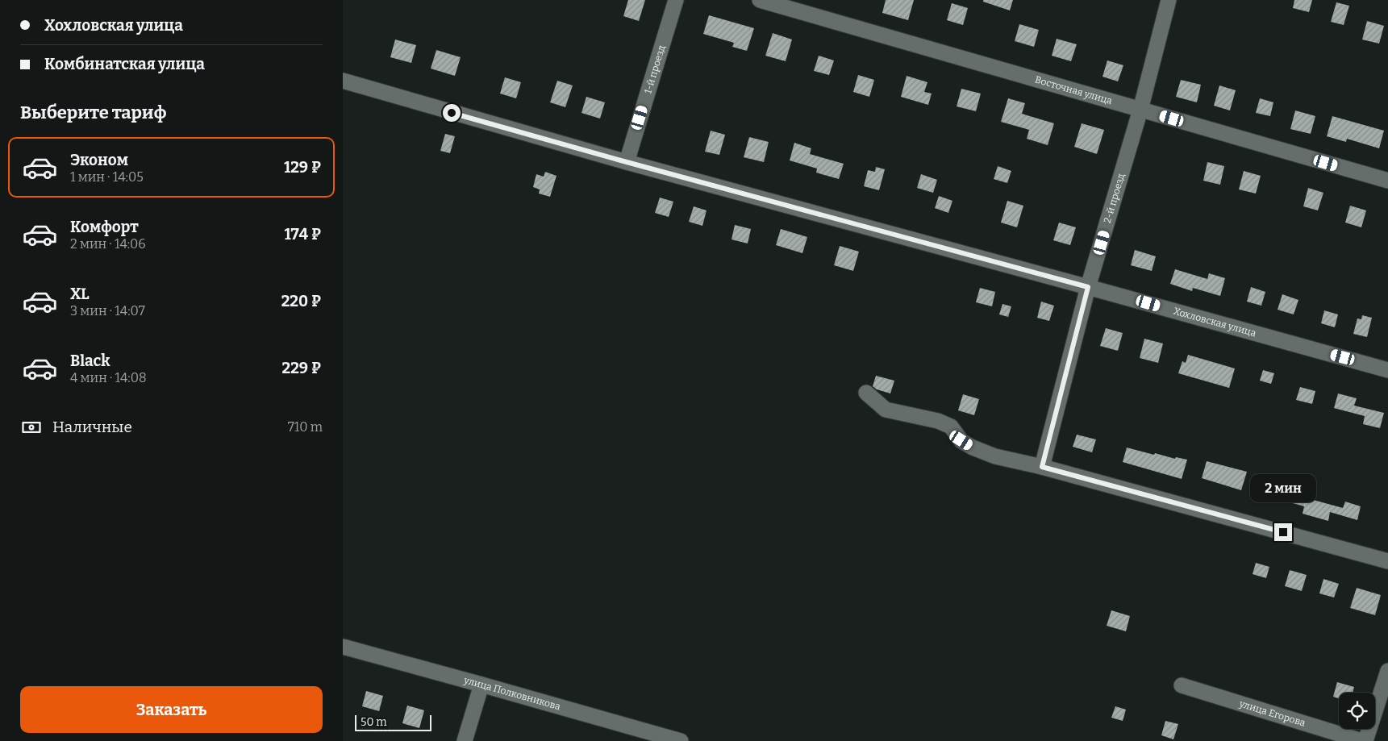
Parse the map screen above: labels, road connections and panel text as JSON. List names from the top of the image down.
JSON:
{
  "streets": {
    "street": [
      "1-й проезд",
      "Восточная улица",
      "2-й проезд",
      "Хохловская улица",
      "улица Полковникова",
      "улица Егорова"
    ]
  },
  "crossings": [
    ["1-й проезд", "Хохловская улица"],
    ["Восточная улица", "2-й проезд"],
    ["2-й проезд", "Хохловская улица"]
  ],
  "scale_bar": "50 m",
  "page": {
    "banner": ["Хохловская улица", "Комбинатская улица"],
    "heading": "Выберите тариф",
    "list": [
      {
        "name": "Эконом",
        "note": "1 мин · 14:05",
        "value": "129 ₽"
      },
      {
        "name": "Комфорт",
        "note": "2 мин · 14:06",
        "value": "174 ₽"
      },
      {
        "name": "XL",
        "note": "3 мин · 14:07",
        "value": "220 ₽"
      },
      {
        "name": "Black",
        "note": "4 мин · 14:08",
        "value": "229 ₽"
      }
    ],
    "pay": ["Наличные", "710 m"],
    "bubble": "2 мин",
    "buttons": "Заказать",
    "scale": "50 m"
  }
}
